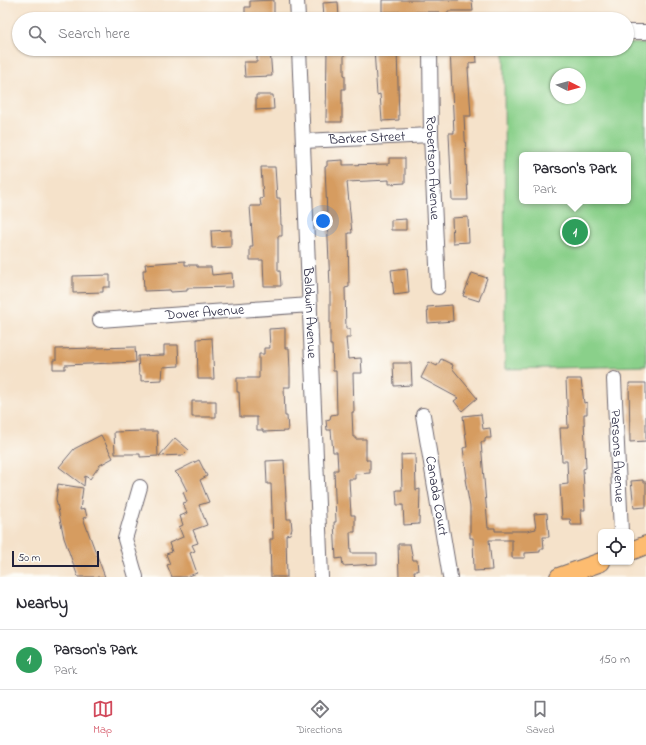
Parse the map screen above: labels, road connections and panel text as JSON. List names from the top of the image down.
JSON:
{
  "streets": {
    "street": [
      "Barker Street",
      "Robertson Avenue",
      "Dover Avenue",
      "Baldwin Avenue",
      "Parsons Avenue",
      "Canada Court"
    ]
  },
  "crossings": [
    ["Barker Street", "Robertson Avenue"],
    ["Barker Street", "Baldwin Avenue"],
    ["Dover Avenue", "Baldwin Avenue"]
  ],
  "scale_bar": "50 m",
  "north": "right",
  "page": {
    "search": "Search here",
    "popup": ["Parson's Park", "Park"],
    "pins": "1",
    "scale": "50 m",
    "heading": "Nearby",
    "list": [
      {
        "mark": "1",
        "name": "Parson's Park",
        "note": "Park",
        "value": "150 m"
      }
    ],
    "nav": ["Map", "Directions", "Saved"]
  }
}
